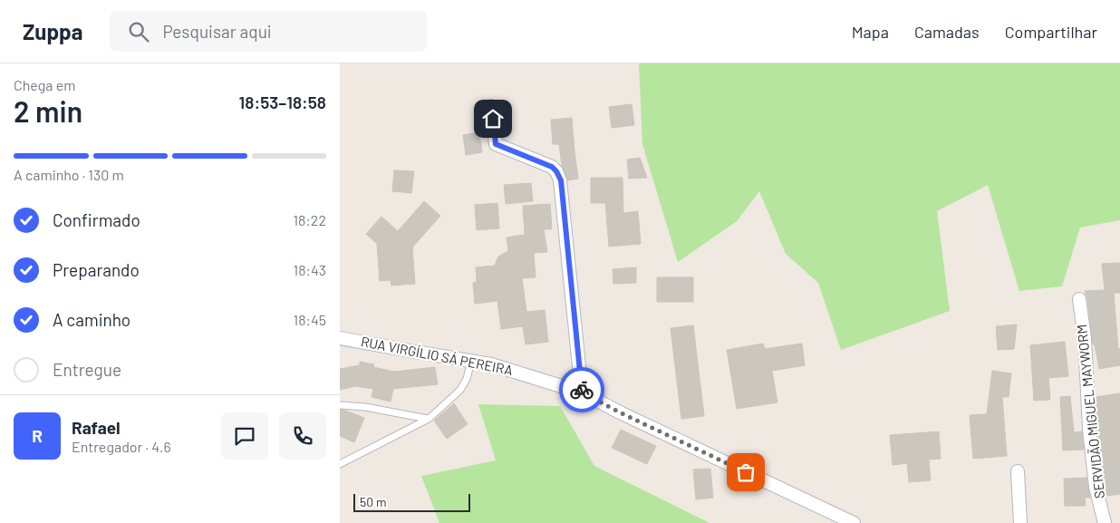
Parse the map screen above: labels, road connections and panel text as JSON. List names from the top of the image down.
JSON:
{
  "streets": {
    "street": ["RUA VIRGÍLIO SÁ PEREIRA", "SERVIDÃO MIGUEL MAYWORM"]
  },
  "scale_bar": "50 m",
  "page": {
    "header": "Zuppa",
    "search": "Pesquisar aqui",
    "nav": ["Mapa", "Camadas", "Compartilhar"],
    "heading": ["2 min", "Chega em", "18:53–18:58"],
    "panel": ["Rafael", "Entregador · 4.6"],
    "bar": "A caminho · 130 m",
    "list": [
      ["Confirmado", "18:22"],
      ["Preparando", "18:43"],
      ["A caminho", "18:45"],
      "Entregue"
    ],
    "round": "R",
    "scale": "50 m"
  }
}
